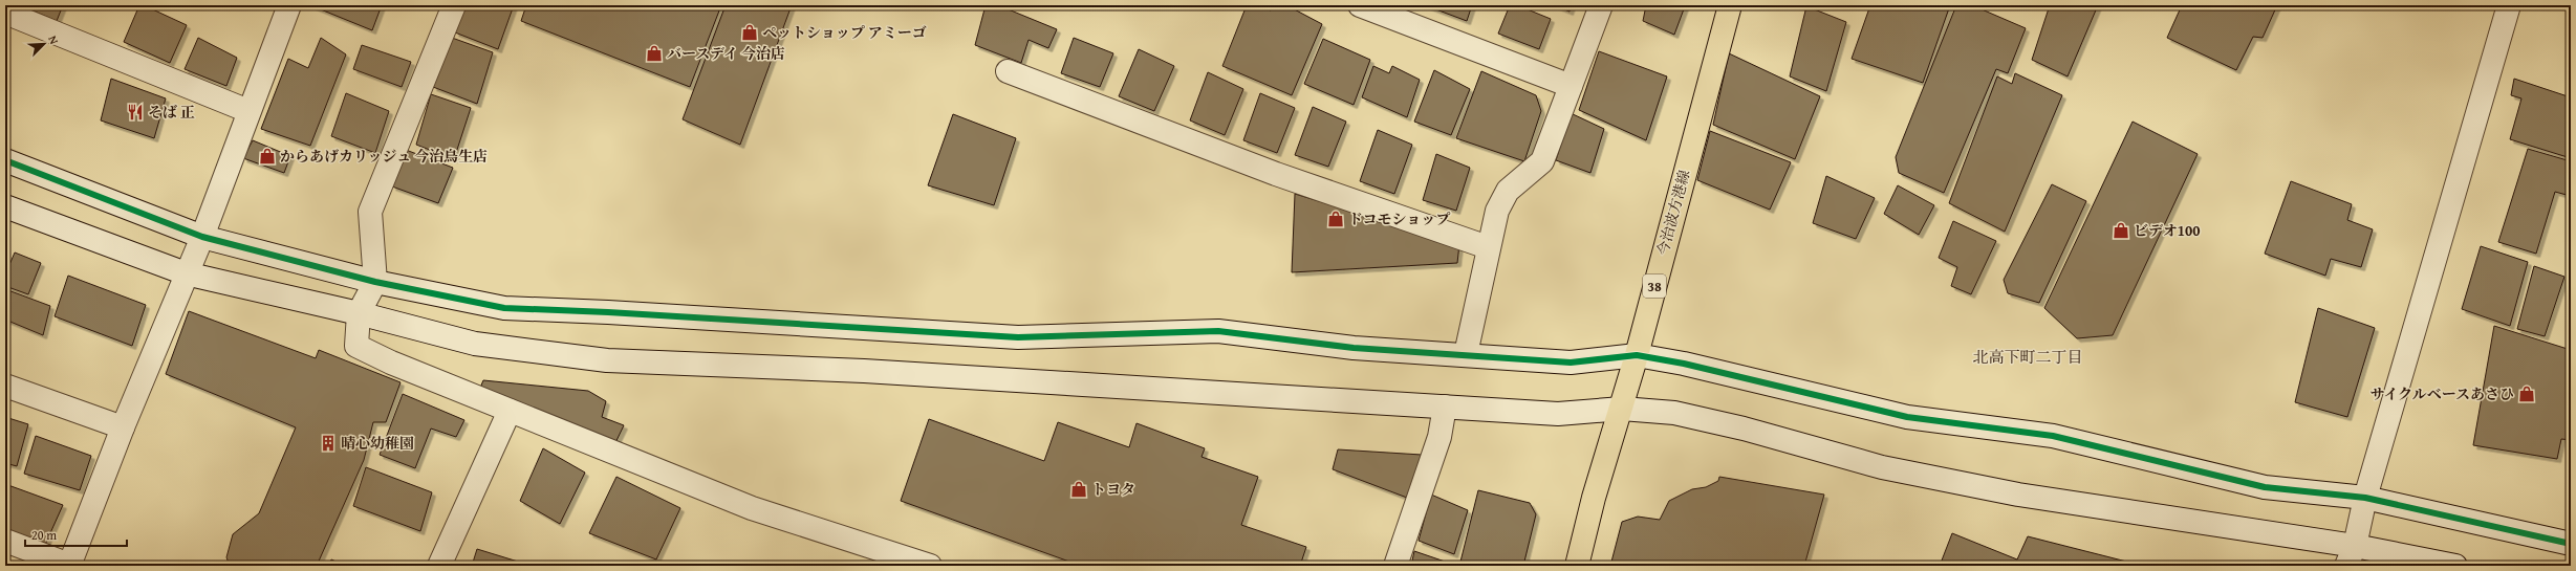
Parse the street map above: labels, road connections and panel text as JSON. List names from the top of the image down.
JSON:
{
  "streets": {
    "main road": ["今治波方港線", "38"]
  },
  "districts": ["北高下町二丁目"],
  "places": {
    "shop": [
      "ペットショップ アミーゴ",
      "バースデイ 今治店",
      "からあげカリッジュ 今治鳥生店",
      "ドコモショップ",
      "ビデオ100",
      "サイクルベースあさひ",
      "トヨタ"
    ],
    "restaurant": ["そば 正"],
    "building": ["晴心幼稚園"]
  },
  "scale_bar": "20 m",
  "north": "top right"
}
